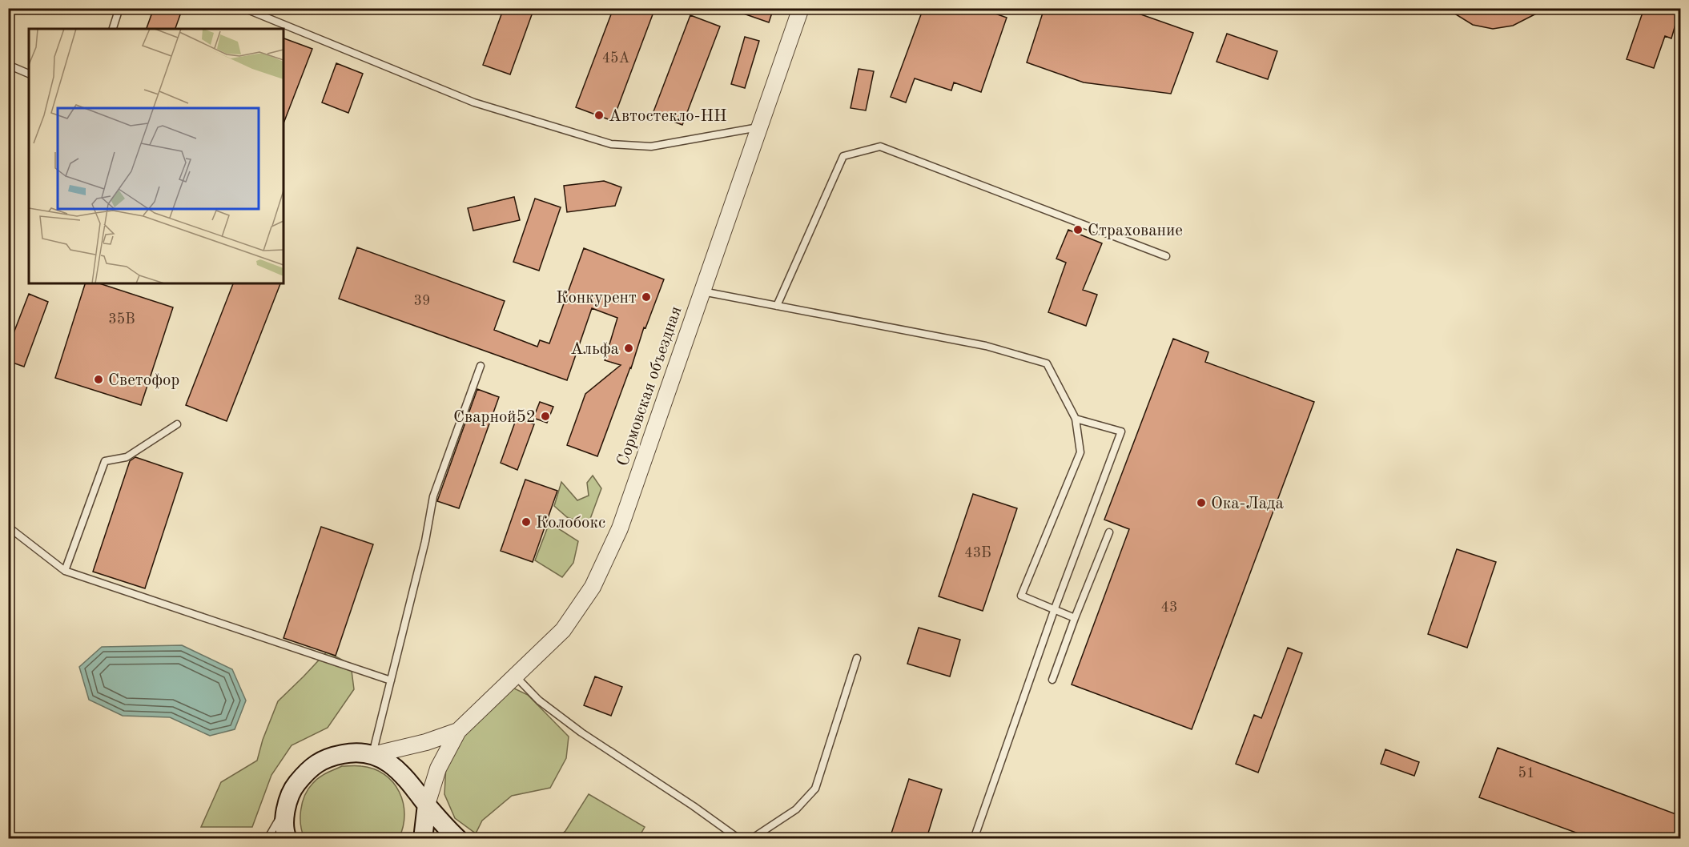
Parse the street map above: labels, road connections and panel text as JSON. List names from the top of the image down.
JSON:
{
  "streets": {
    "street": ["Сормовская объездная"]
  },
  "places": [
    "Автостекло-НН",
    "Страхование",
    "Конкурент",
    "Альфа",
    "Светофор",
    "Сварной52",
    "Ока-Лада",
    "Колобокс"
  ],
  "house_numbers": [
    "45А",
    "39",
    "35В",
    "43Б",
    "43",
    "51"
  ]
}
